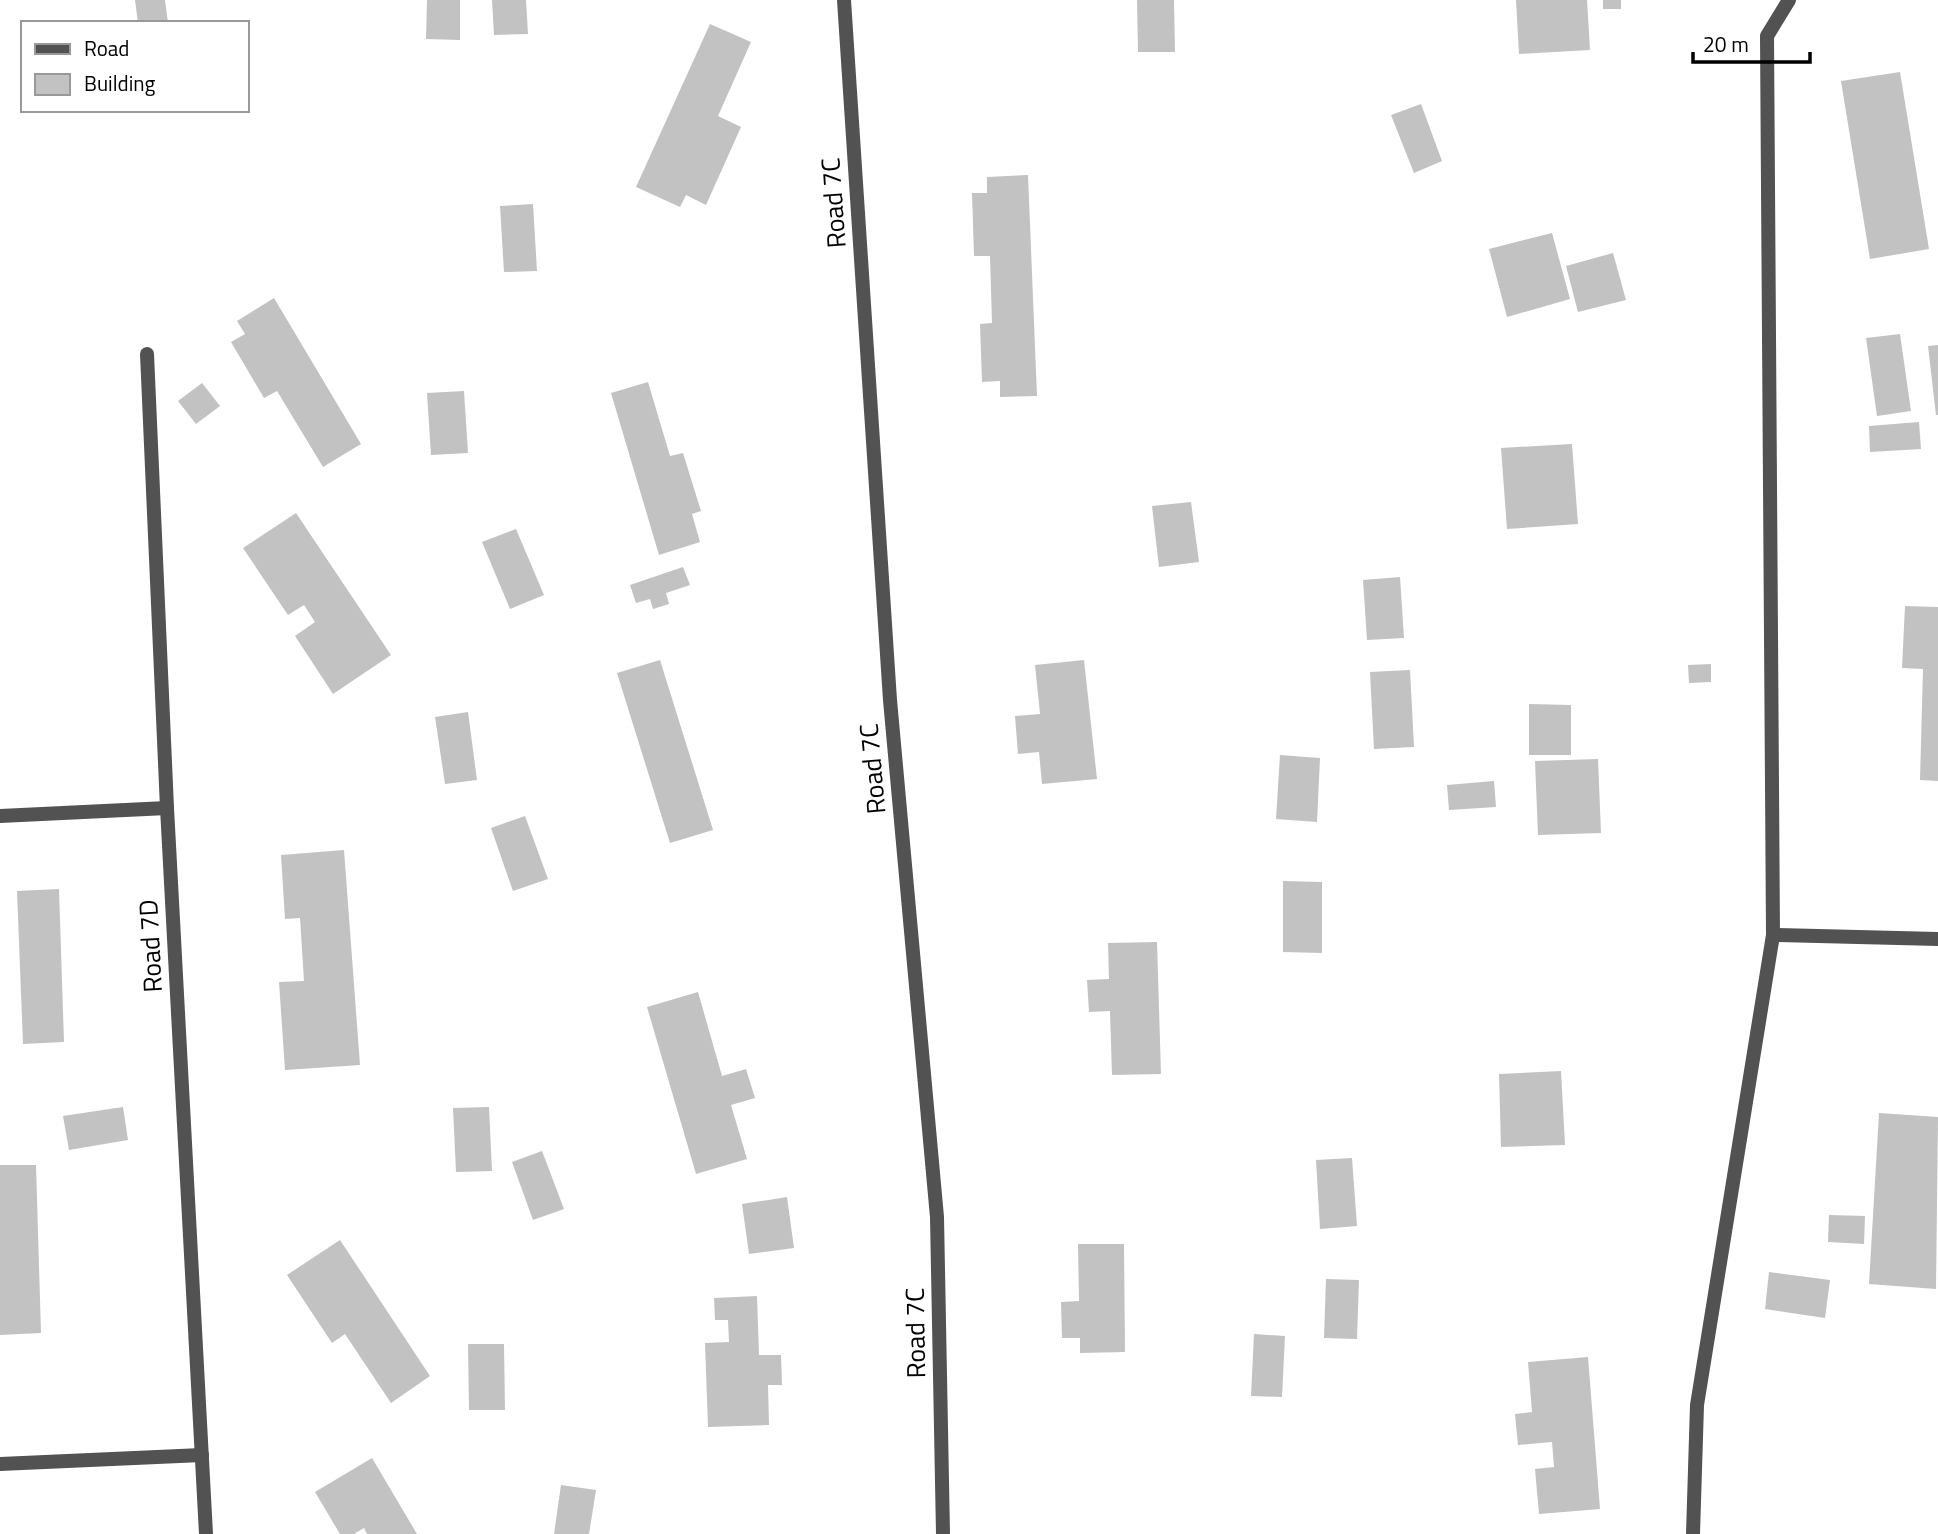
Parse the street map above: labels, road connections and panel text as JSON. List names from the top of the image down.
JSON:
{
  "streets": {
    "street": ["Road 7C", "Road 7D"]
  },
  "legend": ["Road", "Building"],
  "scale_bar": "20 m"
}
